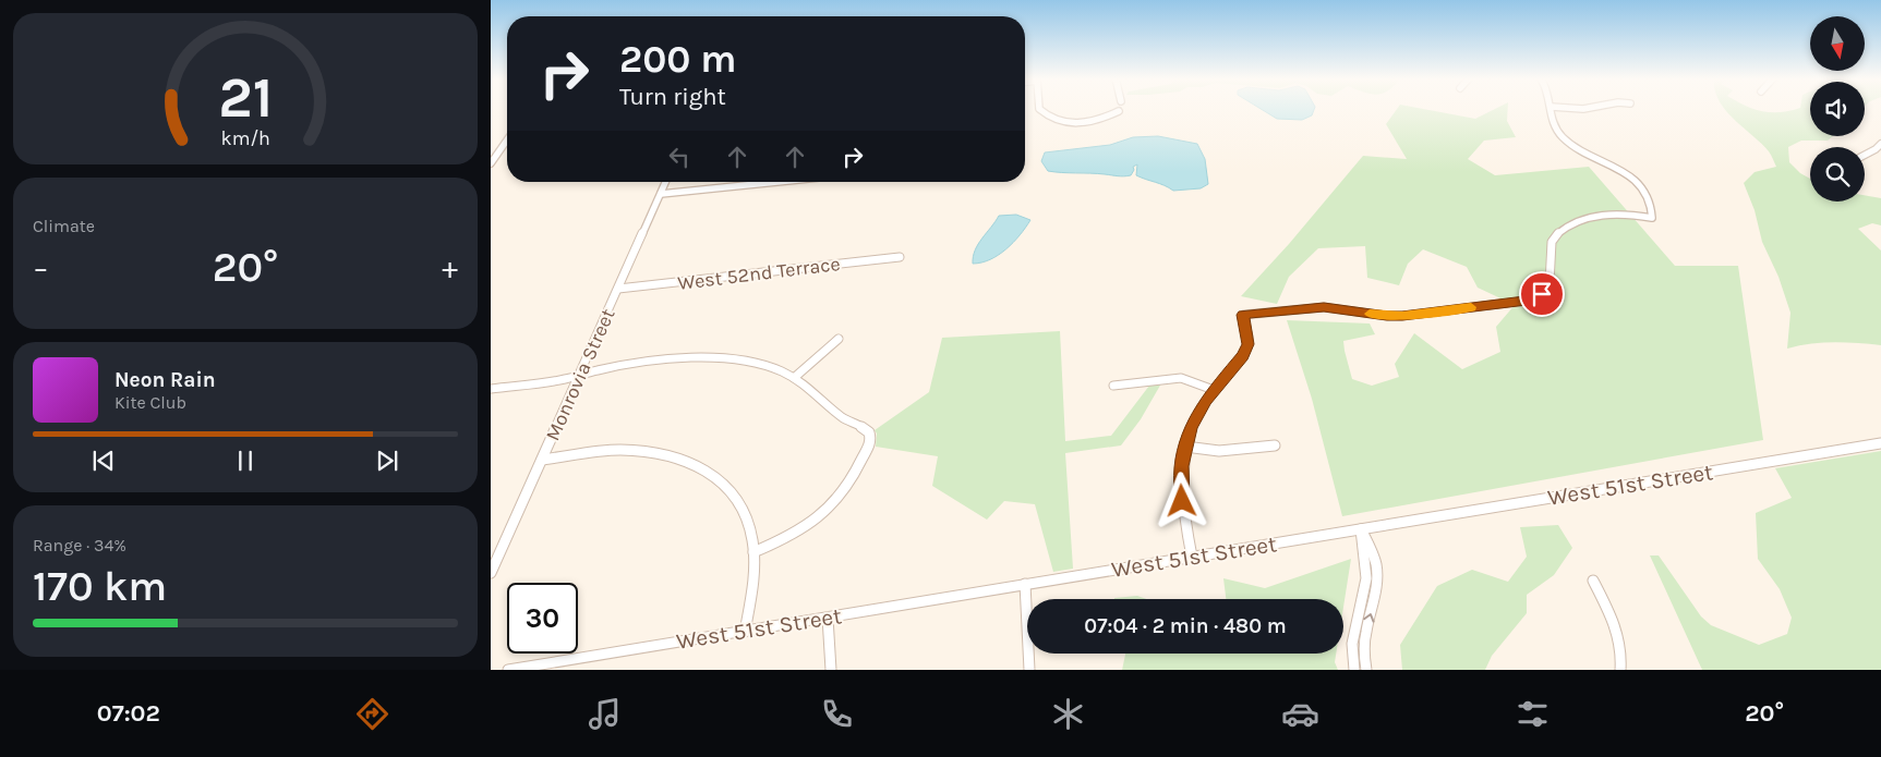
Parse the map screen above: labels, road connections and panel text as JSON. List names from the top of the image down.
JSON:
{
  "streets": {
    "street": ["West 52nd Terrace", "Monrovia Street", "West 51st Street"]
  },
  "crossings": [
    ["West 52nd Terrace", "Monrovia Street"]
  ],
  "north": "bottom",
  "page": {
    "turn": ["200 m", "Turn right"],
    "tile": [
      "Climate",
      ["Range · 34%", "170 km"]
    ],
    "heat": ["−", "20°", "+"],
    "song": ["Neon Rain", "Kite Club"],
    "limit": "30",
    "trip": "07:04 · 2 min · 480 m",
    "tabs": ["07:02", "20°"],
    "gauge": ["21", "km/h"]
  }
}
